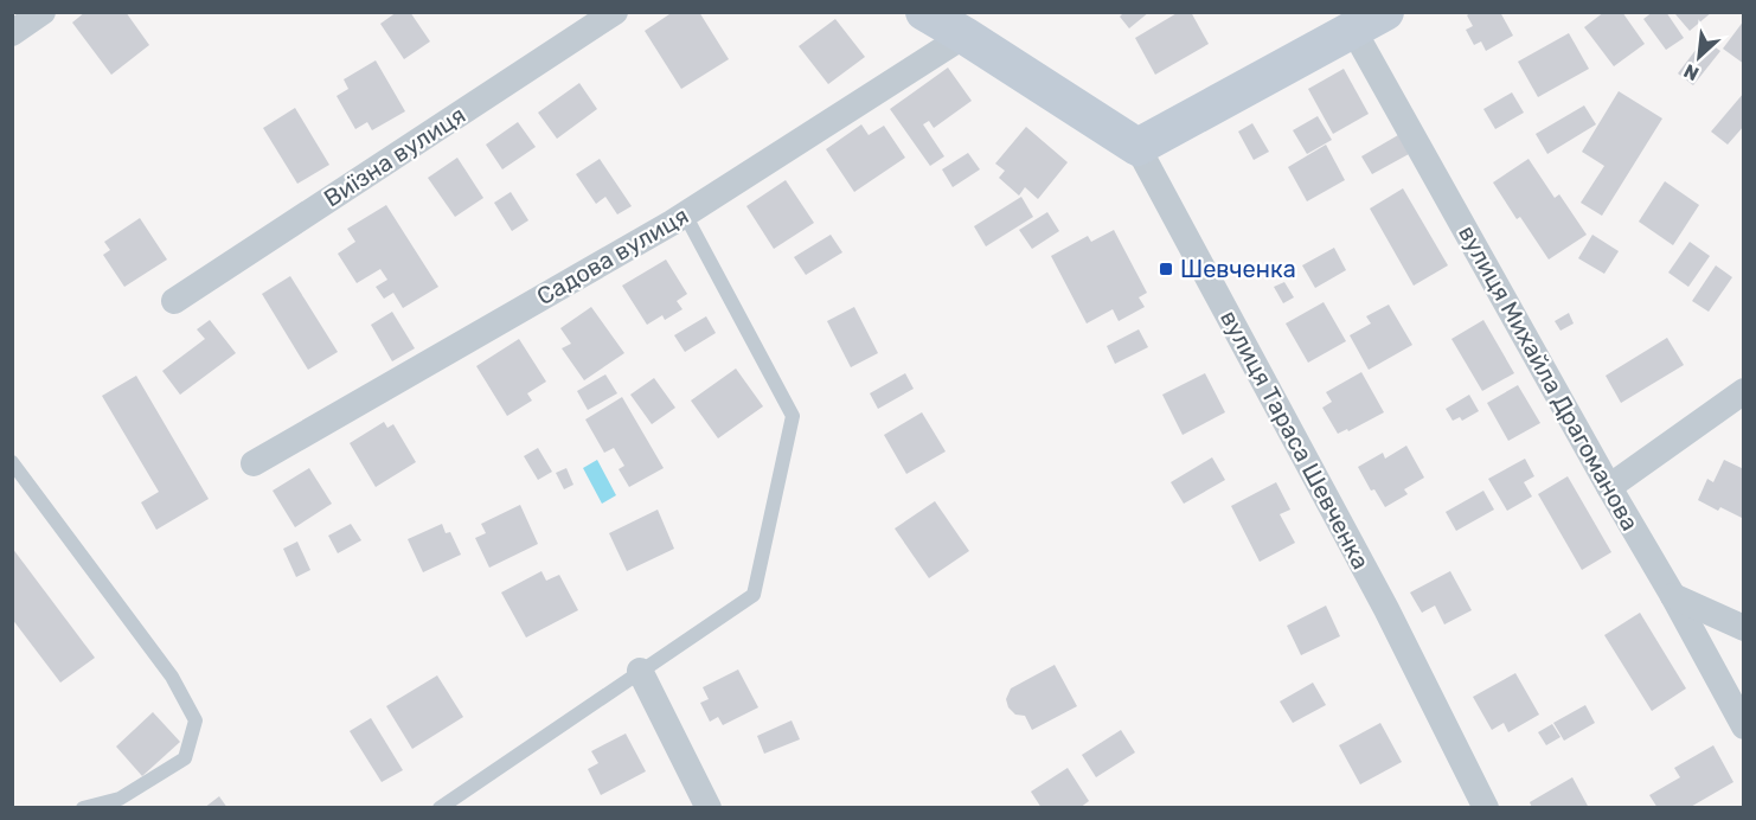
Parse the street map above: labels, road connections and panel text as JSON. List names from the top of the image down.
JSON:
{
  "streets": {
    "street": [
      "Виїзна вулиця",
      "Садова вулиця",
      "вулиця Михайла Драгоманова",
      "вулиця Тараса Шевченка"
    ]
  },
  "crossings": [
    ["Садова вулиця", "вулиця Тараса Шевченка"]
  ],
  "places": {
    "transit": ["Шевченка"]
  },
  "north": "bottom left"
}
